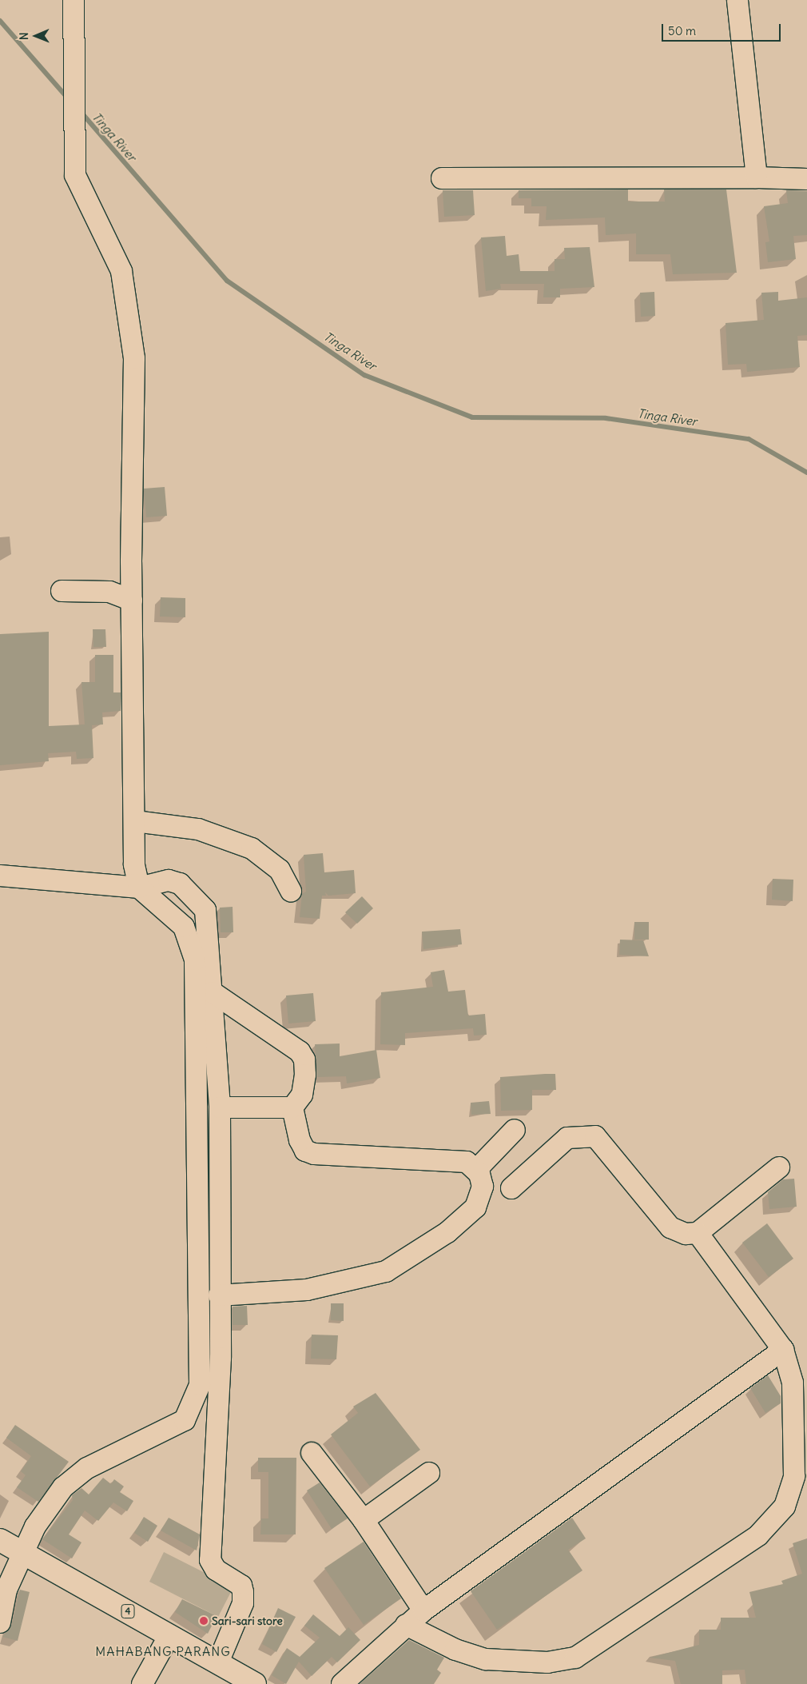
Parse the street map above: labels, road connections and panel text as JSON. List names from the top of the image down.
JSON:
{
  "streets": {
    "highway": ["4"]
  },
  "districts": ["MAHABANG PARANG"],
  "water": ["Tinga River"],
  "places": ["Sari-sari store"],
  "scale_bar": "50 m",
  "north": "left"
}
